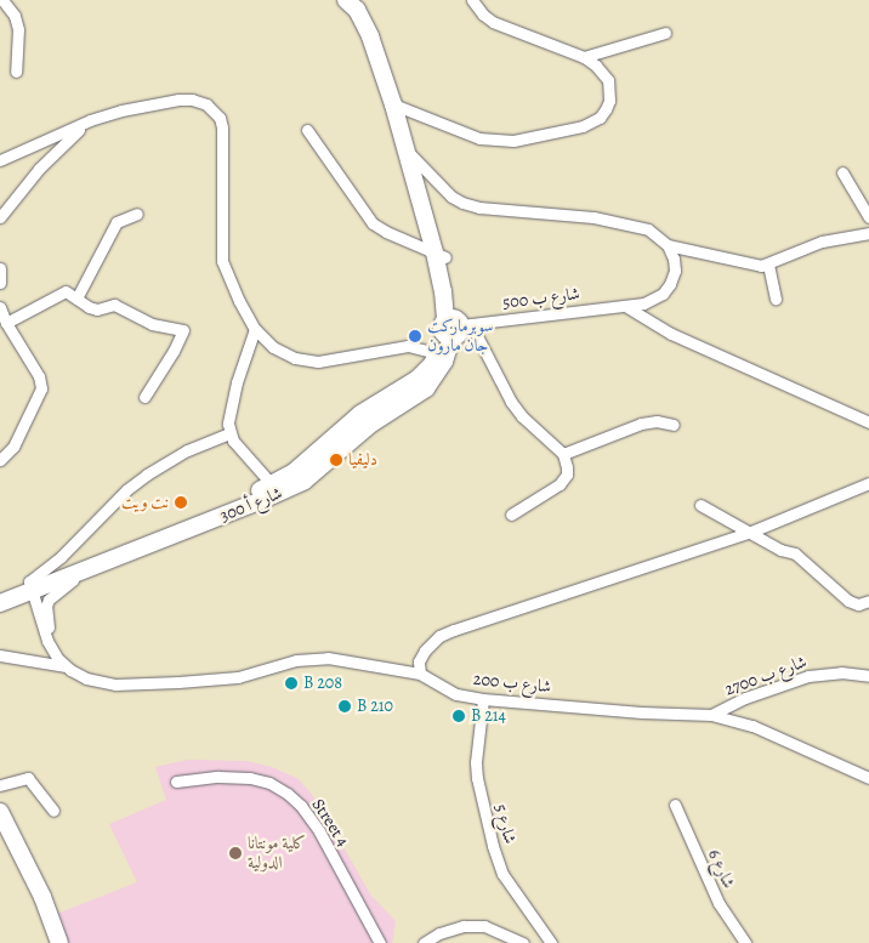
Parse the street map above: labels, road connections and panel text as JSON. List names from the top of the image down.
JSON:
{
  "streets": {
    "street": [
      "شارع ب 500",
      "شارع أ 300",
      "شارع ب 2700",
      "شارع ب 200",
      "Street 4",
      "شارع 5",
      "شارع 6"
    ]
  },
  "crossings": [
    ["شارع ب 500", "شارع أ 300"],
    ["شارع أ 300", "شارع ب 200"],
    ["شارع ب 2700", "شارع ب 200"],
    ["شارع ب 200", "شارع 5"]
  ],
  "places": [
    "سوبرماركت جان مارون",
    "دليفيا",
    "نت ويت",
    "B 208",
    "B 210",
    "B 214",
    "كلية مونتانا الدولية"
  ]
}
